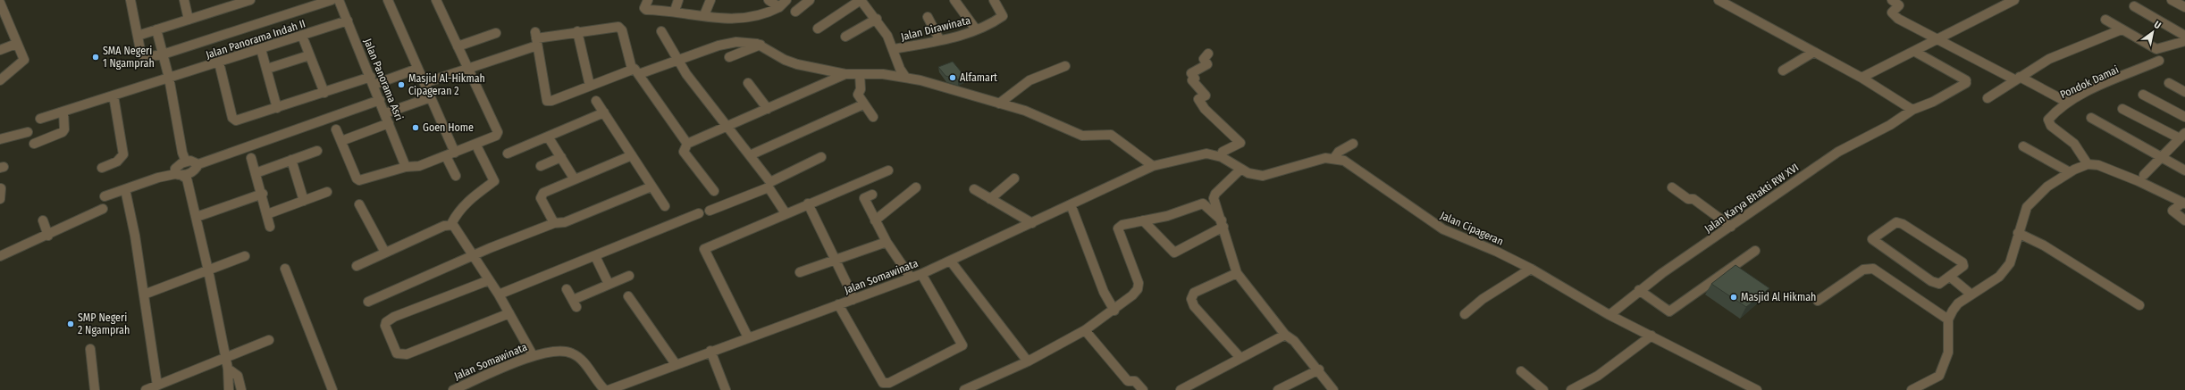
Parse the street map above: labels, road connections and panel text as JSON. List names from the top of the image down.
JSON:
{
  "streets": {
    "street": [
      "Jalan Dirawinata",
      "Jalan Panorama Indah II",
      "Jalan Panorama Asri",
      "Pondok Damai",
      "Jalan Karya Bhakti RW XVI",
      "Jalan Cipageran",
      "Jalan Somawinata"
    ]
  },
  "crossings": [
    ["Jalan Panorama Indah II", "Jalan Panorama Asri"],
    ["Jalan Karya Bhakti RW XVI", "Jalan Cipageran"],
    ["Jalan Cipageran", "Jalan Somawinata"]
  ],
  "places": [
    "SMA Negeri 1 Ngamprah",
    "Alfamart",
    "Masjid Al-Hikmah Cipageran 2",
    "Goen Home",
    "Masjid Al Hikmah",
    "SMP Negeri 2 Ngamprah"
  ],
  "north": "top right"
}
